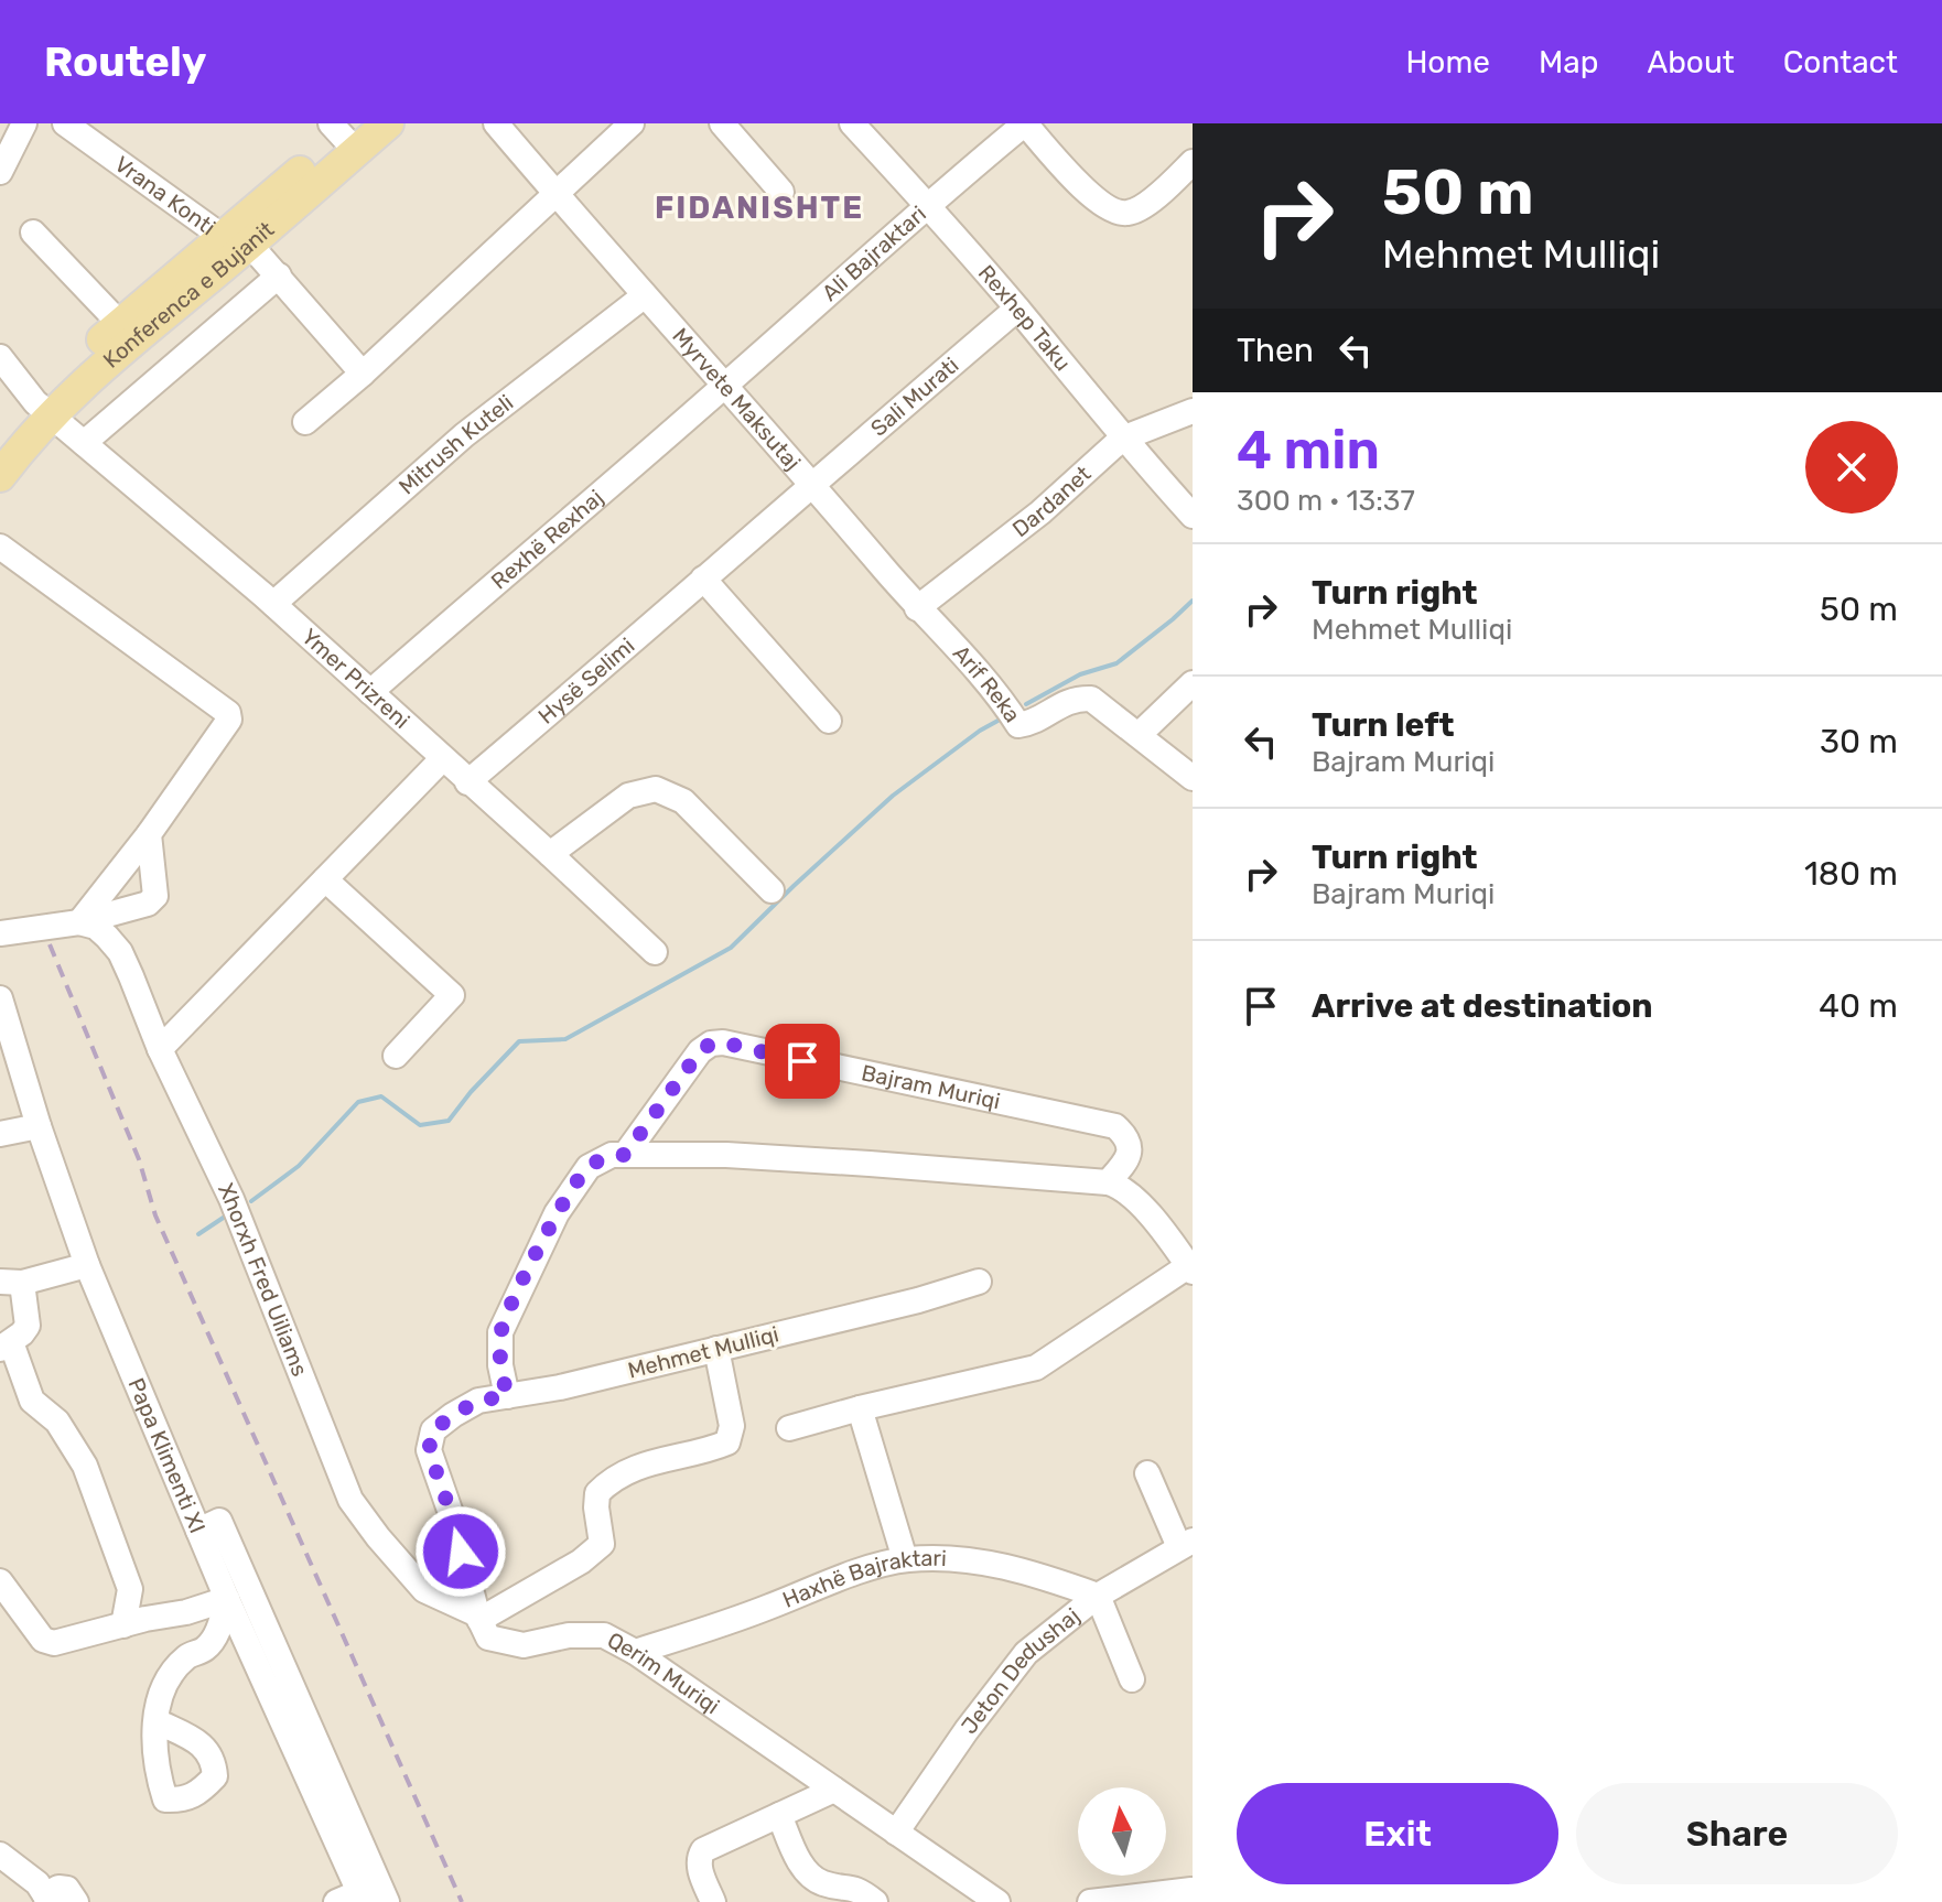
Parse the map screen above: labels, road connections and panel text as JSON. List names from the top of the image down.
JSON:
{
  "streets": {
    "main road": ["Konferenca e Bujanit"],
    "street": [
      "Vrana Konti",
      "Ali Bajraktari",
      "Rexhep Taku",
      "Sali Murati",
      "Myrvete Maksutaj",
      "Mitrush Kuteli",
      "Dardanet",
      "Rexhë Rexhaj",
      "Ymer Prizreni",
      "Hysë Selimi",
      "Arif Reka",
      "Bajram Muriqi",
      "Xhorxh Fred Uiliams",
      "Mehmet Mulliqi",
      "Papa Klimenti XI",
      "Haxhë Bajraktari",
      "Jeton Dedushaj",
      "Qerim Muriqi"
    ]
  },
  "crossings": [
    ["Vrana Konti", "Konferenca e Bujanit"],
    ["Ali Bajraktari", "Rexhep Taku"],
    ["Ali Bajraktari", "Myrvete Maksutaj"],
    ["Ali Bajraktari", "Rexhë Rexhaj"],
    ["Konferenca e Bujanit", "Ymer Prizreni"],
    ["Rexhep Taku", "Sali Murati"],
    ["Rexhep Taku", "Dardanet"],
    ["Sali Murati", "Myrvete Maksutaj"],
    ["Sali Murati", "Hysë Selimi"],
    ["Myrvete Maksutaj", "Mitrush Kuteli"],
    ["Myrvete Maksutaj", "Dardanet"],
    ["Myrvete Maksutaj", "Rexhë Rexhaj"],
    ["Myrvete Maksutaj", "Hysë Selimi"],
    ["Myrvete Maksutaj", "Arif Reka"],
    ["Mitrush Kuteli", "Ymer Prizreni"],
    ["Dardanet", "Arif Reka"],
    ["Rexhë Rexhaj", "Ymer Prizreni"],
    ["Ymer Prizreni", "Hysë Selimi"],
    ["Xhorxh Fred Uiliams", "Mehmet Mulliqi"],
    ["Xhorxh Fred Uiliams", "Qerim Muriqi"],
    ["Mehmet Mulliqi", "Qerim Muriqi"],
    ["Haxhë Bajraktari", "Jeton Dedushaj"],
    ["Haxhë Bajraktari", "Qerim Muriqi"],
    ["Jeton Dedushaj", "Qerim Muriqi"]
  ],
  "districts": ["FIDANISHTE"],
  "north": "top",
  "page": {
    "header": "Routely",
    "nav": [
      "Home",
      "Map",
      "About",
      "Contact"
    ],
    "turn": ["50 m", "Mehmet Mulliqi"],
    "then": "Then",
    "heading": ["4 min", "300 m · 13:37"],
    "list": [
      {
        "name": "Turn right",
        "note": "Mehmet Mulliqi",
        "value": "50 m"
      },
      {
        "name": "Turn left",
        "note": "Bajram Muriqi",
        "value": "30 m"
      },
      {
        "name": "Turn right",
        "note": "Bajram Muriqi",
        "value": "180 m"
      },
      {
        "name": "Arrive at destination",
        "value": "40 m"
      }
    ],
    "buttons": ["Exit", "Share"]
  }
}
